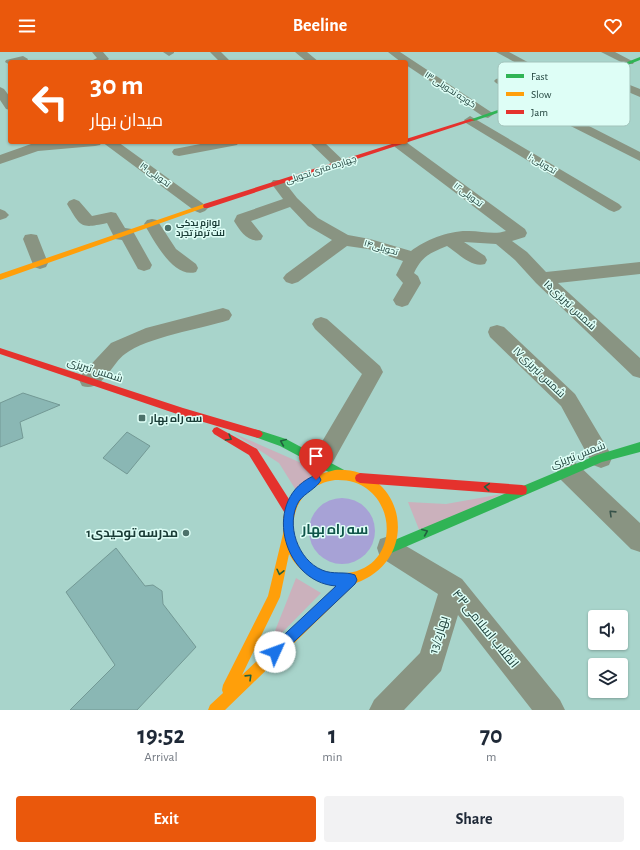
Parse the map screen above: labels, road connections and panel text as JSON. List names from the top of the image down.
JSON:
{
  "streets": {
    "street": [
      "کوچه تحویلی ۱۳",
      "تحویلی۱۰",
      "چهارده متری تحویلی",
      "تحویلی ۱۹",
      "تحویلی۱۲",
      "تحویلی۱۴",
      "شمس تبریزی۱۵",
      "شمس تبریزی",
      "شمس تبریزی۱۷",
      "انقلاب اسلامی۴۳",
      "13/2بهار"
    ]
  },
  "crossings": [
    ["کوچه تحویلی ۱۳", "چهارده متری تحویلی"],
    ["تحویلی۱۰", "چهارده متری تحویلی"],
    ["چهارده متری تحویلی", "تحویلی ۱۹"],
    ["چهارده متری تحویلی", "تحویلی۱۴"],
    ["تحویلی۱۲", "تحویلی۱۴"],
    ["تحویلی۱۲", "شمس تبریزی۱۵"],
    ["تحویلی۱۴", "شمس تبریزی۱۵"],
    ["شمس تبریزی", "شمس تبریزی۱۷"],
    ["شمس تبریزی", "انقلاب اسلامی۴۳"],
    ["انقلاب اسلامی۴۳", "13/2بهار"]
  ],
  "districts": ["سه راه بهار"],
  "places": {
    "other": ["لوازم یدکی لنت ترمز تجرد", "مدرسه توحیدی1"],
    "transit": ["سه راه بهار"]
  },
  "legend": ["Fast", "Slow", "Jam"],
  "page": {
    "header": "Beeline",
    "turn": ["30 m", "میدان بهار"],
    "eta": [
      "19:52",
      "Arrival",
      "1",
      "min",
      "70",
      "m"
    ],
    "buttons": ["Exit", "Share"]
  }
}
